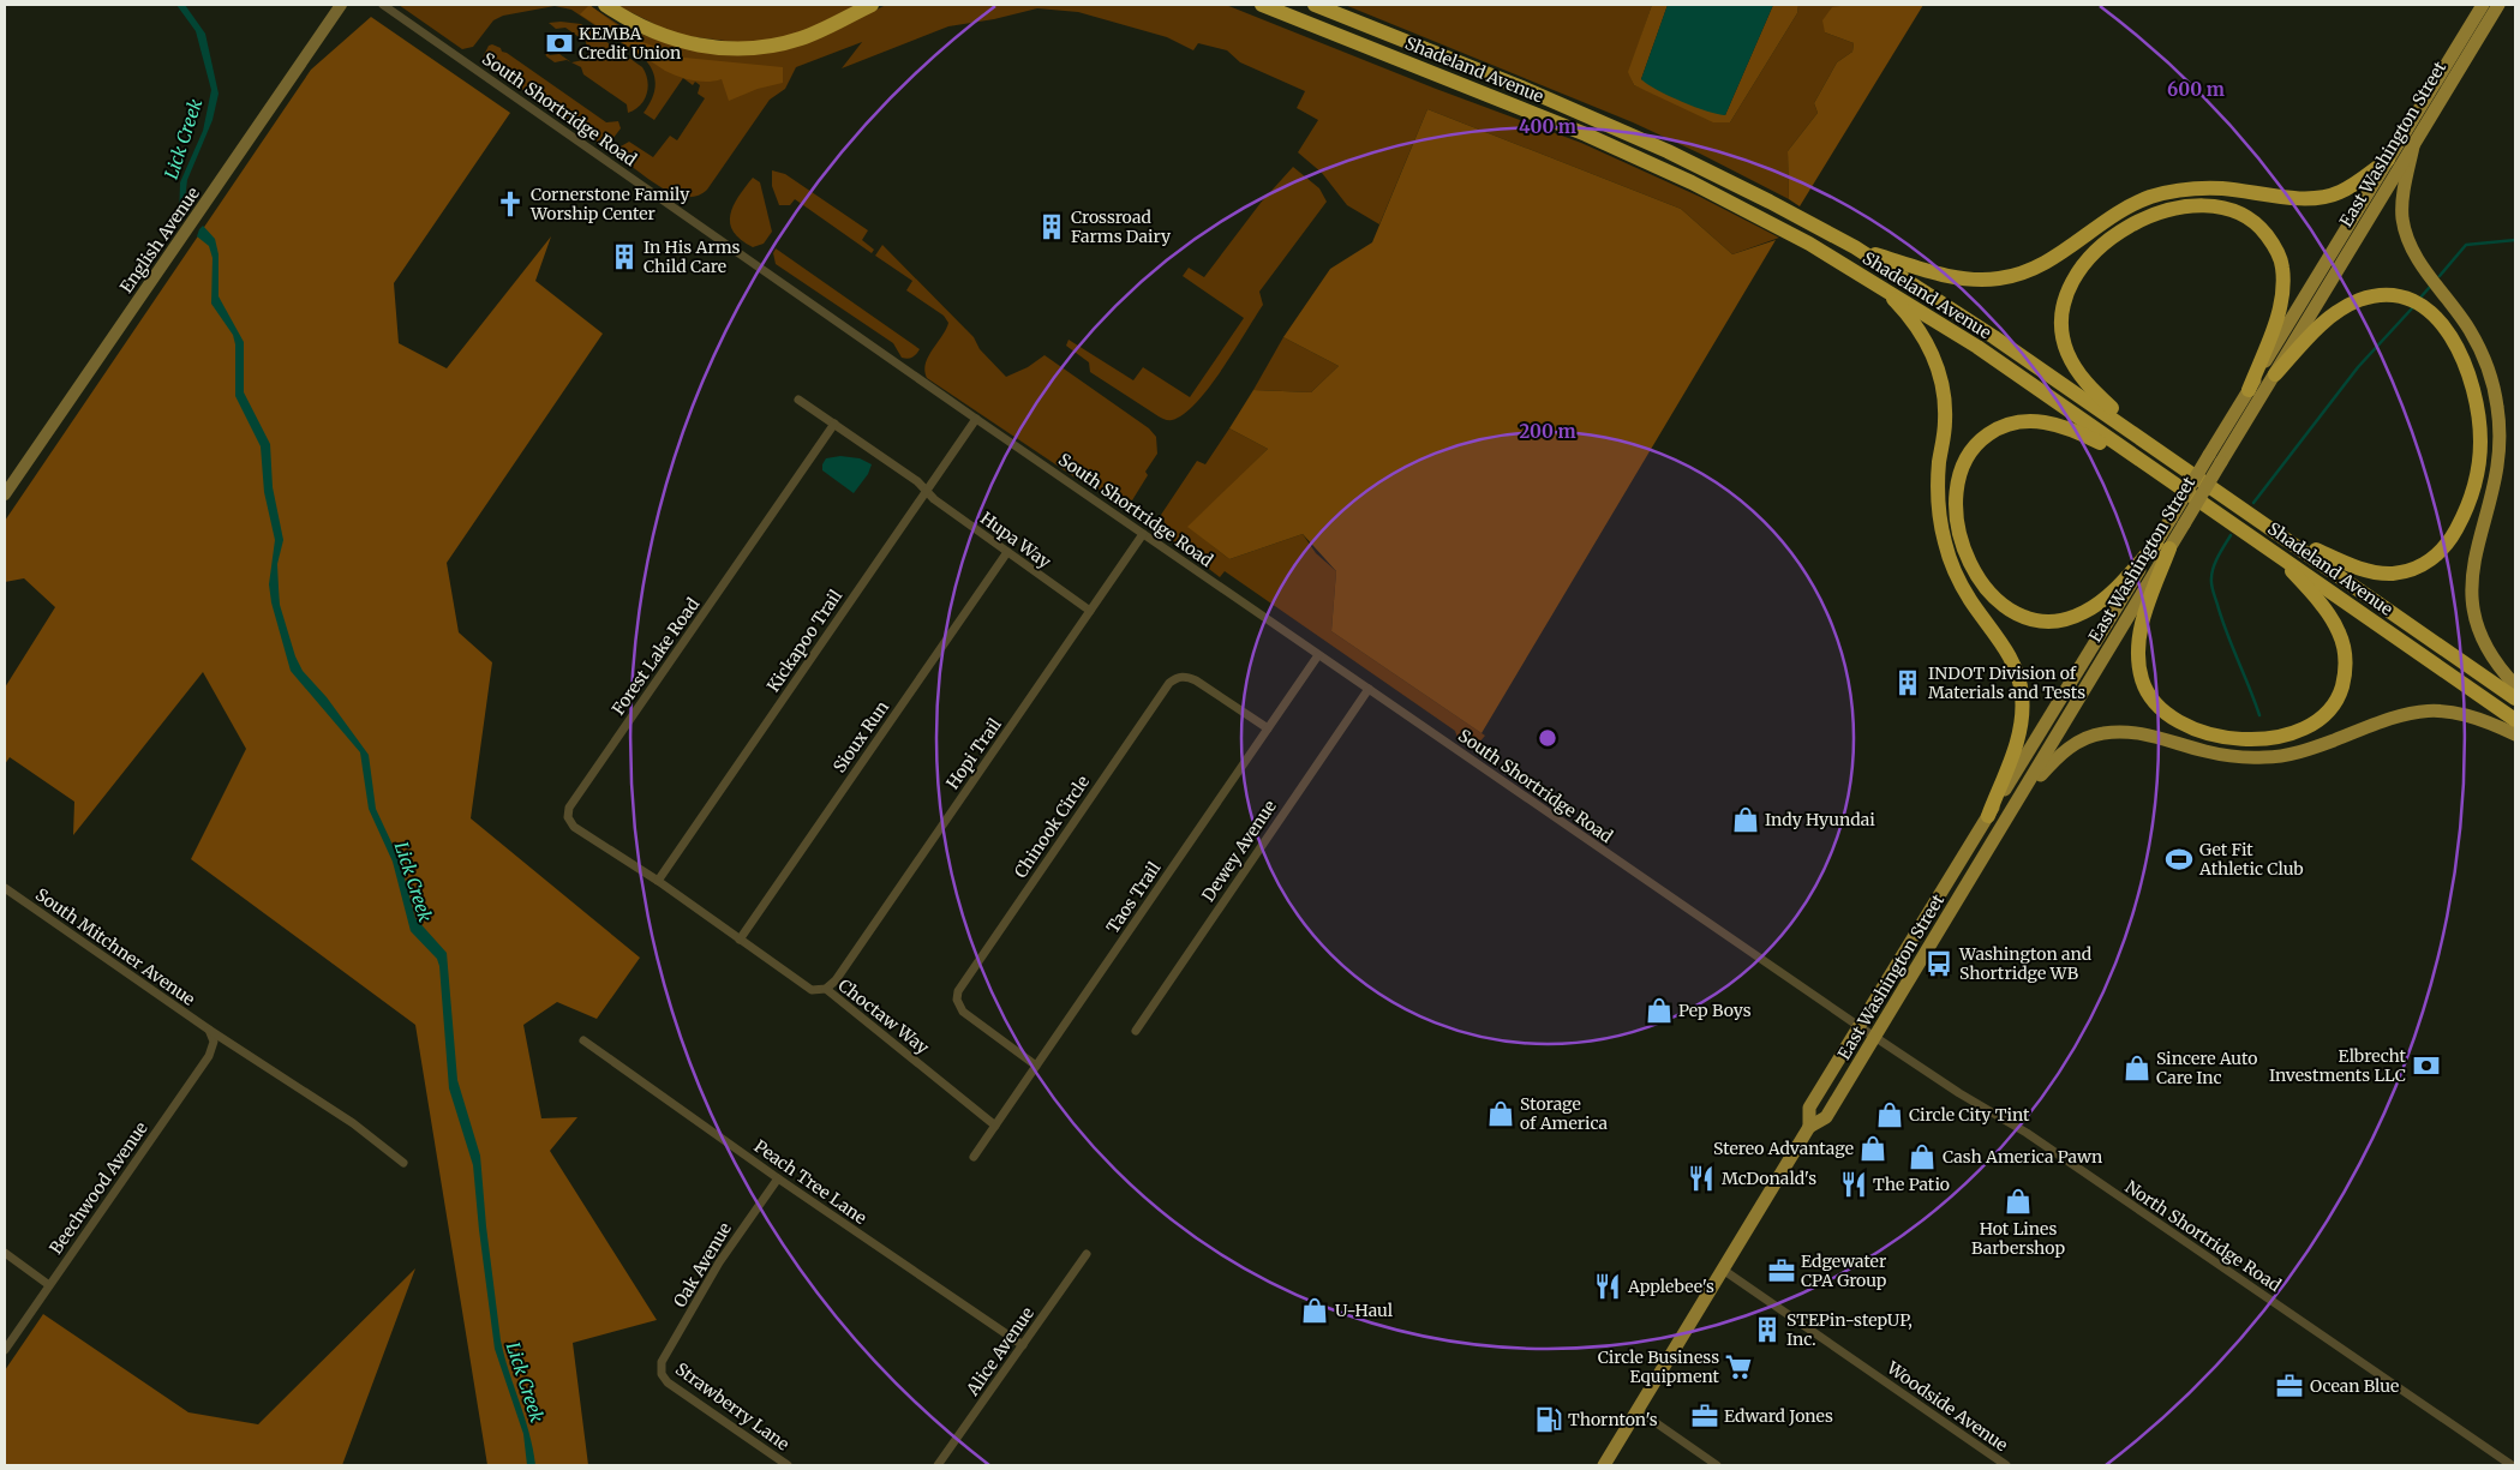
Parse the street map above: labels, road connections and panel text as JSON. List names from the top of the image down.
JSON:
{
  "streets": {
    "highway": ["Shadeland Avenue"],
    "main road": ["East Washington Street"],
    "street": [
      "South Shortridge Road",
      "English Avenue",
      "Hupa Way",
      "Kickapoo Trail",
      "Forest Lake Road",
      "Sioux Run",
      "Hopi Trail",
      "Chinook Circle",
      "Dewey Avenue",
      "Taos Trail",
      "South Mitchner Avenue",
      "Choctaw Way",
      "Peach Tree Lane",
      "Beechwood Avenue",
      "North Shortridge Road",
      "Oak Avenue",
      "Alice Avenue",
      "Strawberry Lane",
      "Woodside Avenue"
    ]
  },
  "crossings": [
    ["South Shortridge Road", "East Washington Street"],
    ["South Shortridge Road", "Kickapoo Trail"],
    ["South Shortridge Road", "Hopi Trail"],
    ["South Shortridge Road", "Dewey Avenue"],
    ["South Shortridge Road", "Taos Trail"],
    ["South Shortridge Road", "North Shortridge Road"],
    ["East Washington Street", "North Shortridge Road"],
    ["East Washington Street", "Woodside Avenue"],
    ["Hupa Way", "Kickapoo Trail"],
    ["Hupa Way", "Sioux Run"],
    ["Hupa Way", "Hopi Trail"],
    ["Kickapoo Trail", "Forest Lake Road"],
    ["Kickapoo Trail", "Choctaw Way"],
    ["Forest Lake Road", "Choctaw Way"],
    ["Sioux Run", "Choctaw Way"],
    ["Hopi Trail", "Choctaw Way"],
    ["Chinook Circle", "Taos Trail"],
    ["Taos Trail", "Choctaw Way"],
    ["South Mitchner Avenue", "Beechwood Avenue"],
    ["Peach Tree Lane", "Oak Avenue"],
    ["Peach Tree Lane", "Alice Avenue"],
    ["Oak Avenue", "Strawberry Lane"]
  ],
  "water": ["Lick Creek"],
  "places": {
    "bank": ["KEMBA Credit Union", "Elbrecht Investments LLC"],
    "church": ["Cornerstone Family Worship Center"],
    "building": [
      "Crossroad Farms Dairy",
      "In His Arms Child Care",
      "INDOT Division of Materials and Tests",
      "STEPin-stepUP, Inc."
    ],
    "shop": [
      "Indy Hyundai",
      "Pep Boys",
      "Sincere Auto Care Inc",
      "Storage of America",
      "Circle City Tint",
      "Stereo Advantage",
      "Cash America Pawn",
      "Hot Lines Barbershop",
      "U-Haul"
    ],
    "sports": ["Get Fit Athletic Club"],
    "bus stop": ["Washington and Shortridge WB"],
    "restaurant": ["McDonald's", "The Patio", "Applebee's"],
    "office": ["Edgewater CPA Group", "Ocean Blue", "Edward Jones"],
    "supermarket": ["Circle Business Equipment"],
    "fuel station": ["Thornton's"]
  },
  "rings": ["600 m", "400 m", "200 m"]
}
